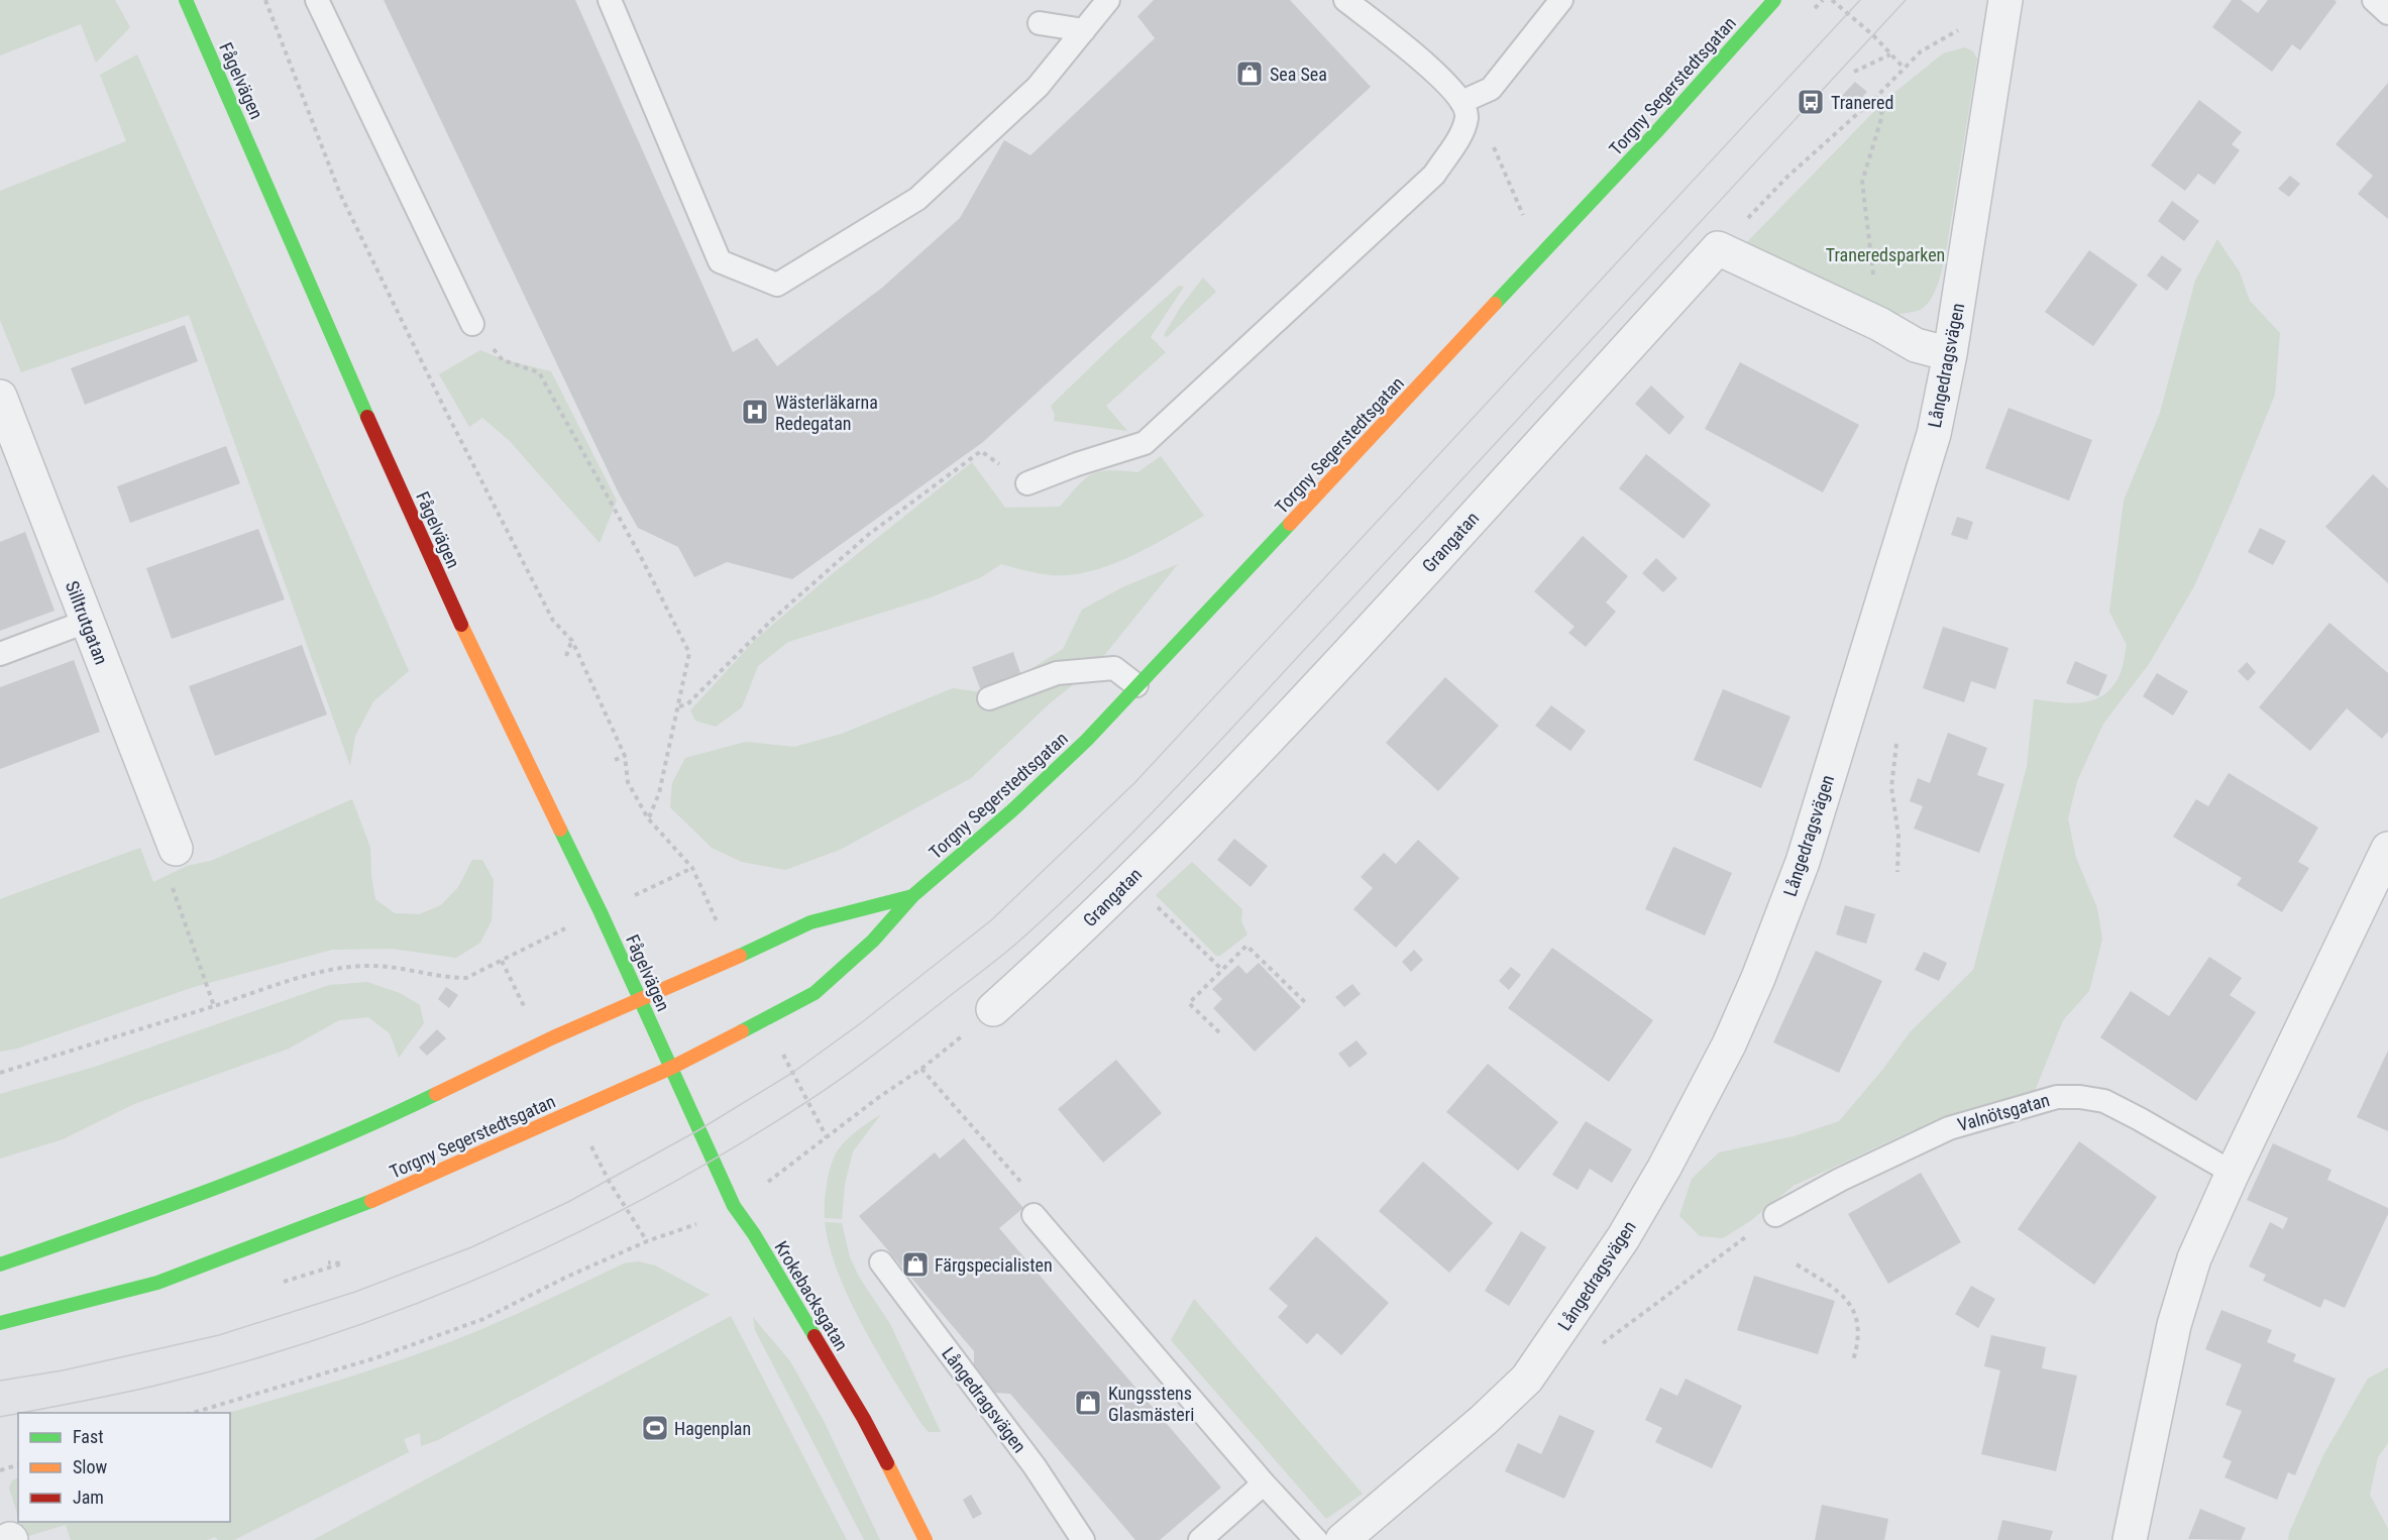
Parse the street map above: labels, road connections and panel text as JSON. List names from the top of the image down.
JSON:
{
  "streets": {
    "street": [
      "Fågelvägen",
      "Torgny Segerstedtsgatan",
      "Långedragsvägen",
      "Grangatan",
      "Silltrutgatan",
      "Krokebacksgatan"
    ],
    "lane": ["Valnötsgatan"]
  },
  "crossings": [
    ["Fågelvägen", "Torgny Segerstedtsgatan"],
    ["Fågelvägen", "Krokebacksgatan"],
    ["Torgny Segerstedtsgatan", "Krokebacksgatan"]
  ],
  "parks": ["Traneredsparken"],
  "places": {
    "shop": ["Sea Sea", "Färgspecialisten", "Kungsstens Glasmästeri"],
    "bus stop": ["Tranered"],
    "hospital": ["Wästerläkarna Redegatan"],
    "sports": ["Hagenplan"]
  },
  "legend": ["Fast", "Slow", "Jam"]
}
